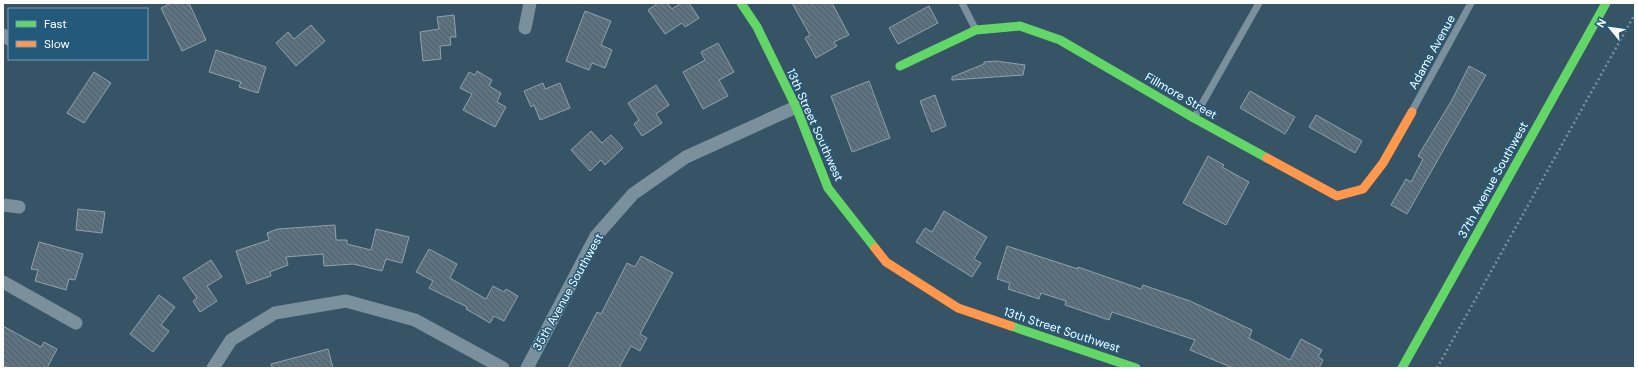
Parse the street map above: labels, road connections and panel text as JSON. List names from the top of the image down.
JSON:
{
  "streets": {
    "street": [
      "Fillmore Street",
      "13th Street Southwest",
      "37th Avenue Southwest",
      "35th Avenue Southwest"
    ],
    "lane": ["Adams Avenue"]
  },
  "crossings": [
    ["Adams Avenue", "Fillmore Street"],
    ["13th Street Southwest", "35th Avenue Southwest"]
  ],
  "legend": ["Fast", "Slow"],
  "north": "top left"
}
